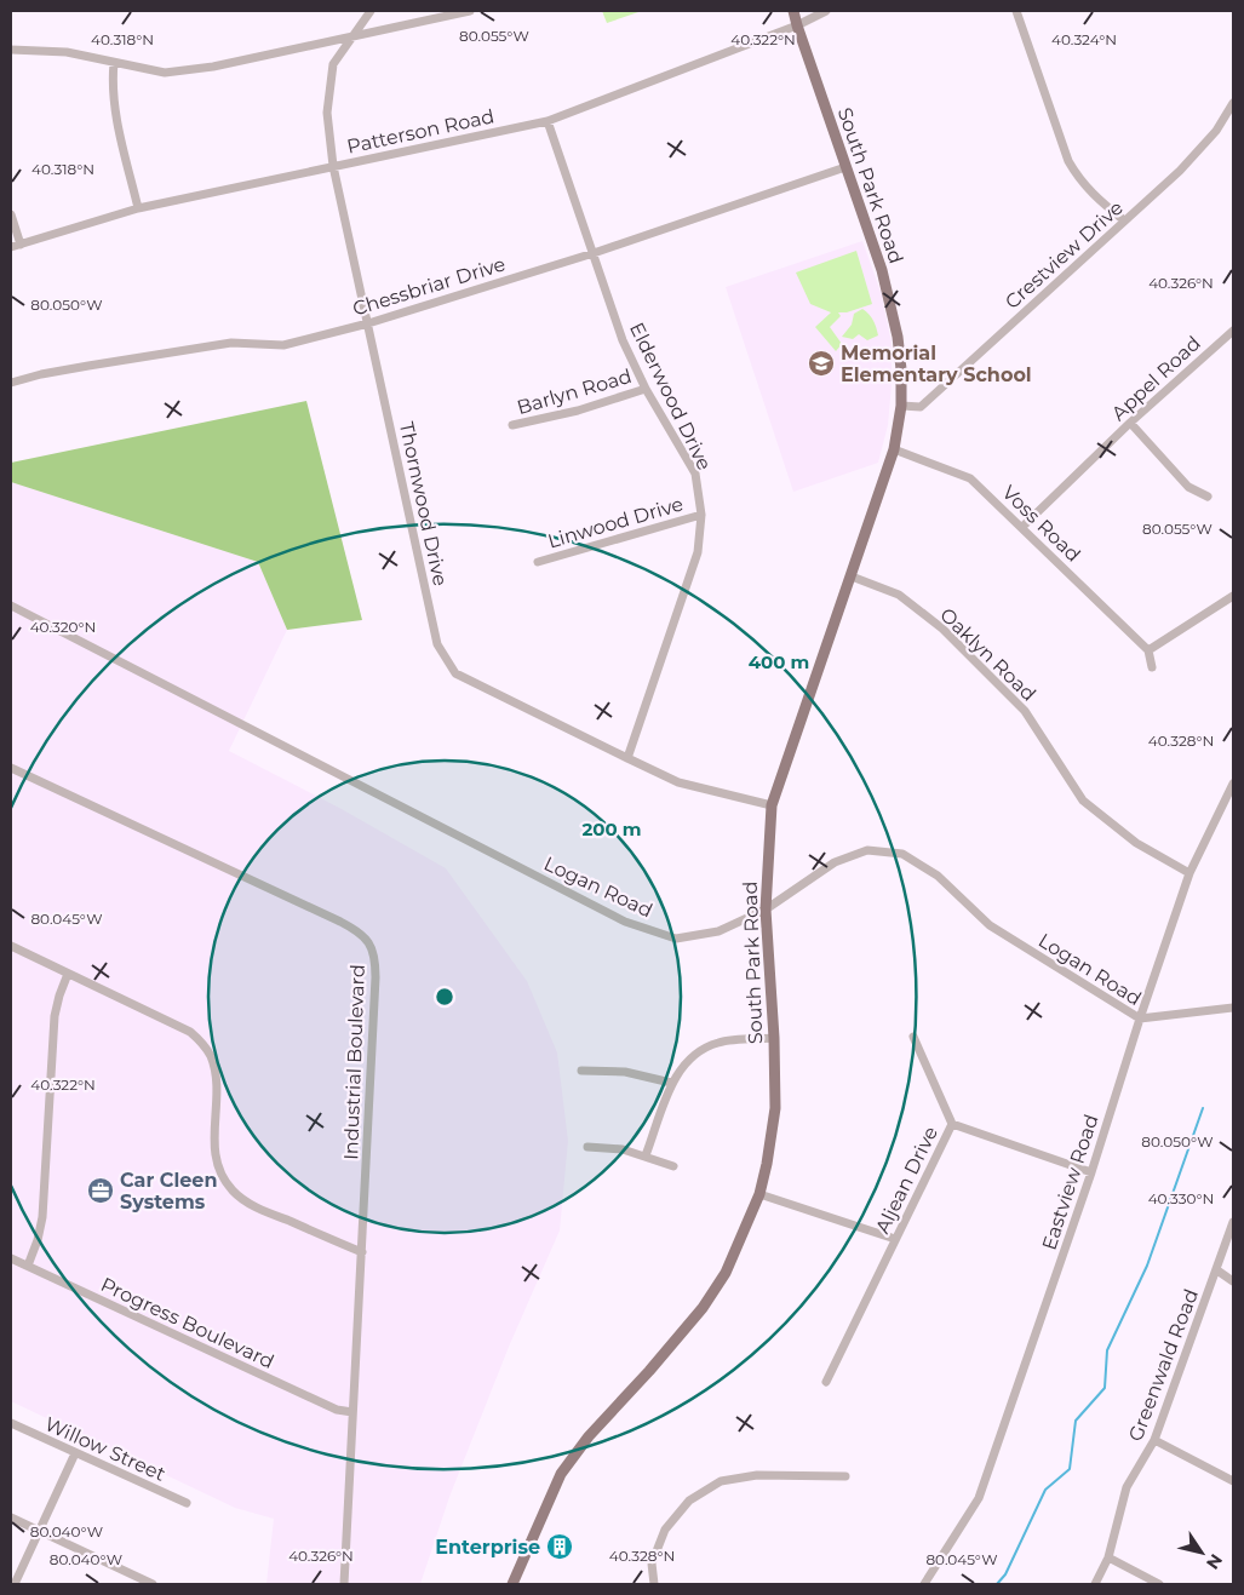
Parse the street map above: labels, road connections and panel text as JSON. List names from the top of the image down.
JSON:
{
  "streets": {
    "main road": ["South Park Road"],
    "street": [
      "Patterson Road",
      "Crestview Drive",
      "Chessbriar Drive",
      "Appel Road",
      "Barlyn Road",
      "Elderwood Drive",
      "Thornwood Drive",
      "Linwood Drive",
      "Voss Road",
      "Oaklyn Road",
      "Logan Road",
      "Industrial Boulevard",
      "Aljean Drive",
      "Eastview Road",
      "Progress Boulevard",
      "Greenwald Road",
      "Willow Street"
    ]
  },
  "crossings": [
    ["Patterson Road", "South Park Road"],
    ["Patterson Road", "Elderwood Drive"],
    ["Patterson Road", "Thornwood Drive"],
    ["South Park Road", "Crestview Drive"],
    ["South Park Road", "Chessbriar Drive"],
    ["South Park Road", "Thornwood Drive"],
    ["South Park Road", "Voss Road"],
    ["South Park Road", "Oaklyn Road"],
    ["South Park Road", "Logan Road"],
    ["Chessbriar Drive", "Elderwood Drive"],
    ["Chessbriar Drive", "Thornwood Drive"],
    ["Appel Road", "Voss Road"],
    ["Barlyn Road", "Elderwood Drive"],
    ["Elderwood Drive", "Thornwood Drive"],
    ["Elderwood Drive", "Linwood Drive"],
    ["Oaklyn Road", "Eastview Road"],
    ["Logan Road", "Eastview Road"],
    ["Industrial Boulevard", "Progress Boulevard"],
    ["Aljean Drive", "Eastview Road"]
  ],
  "places": {
    "school or university": ["Memorial Elementary School"],
    "office": ["Car Cleen Systems"],
    "building": ["Enterprise"]
  },
  "north": "bottom right",
  "coordinates": [
    "80.055°W",
    "40.318°N",
    "40.322°N",
    "40.324°N",
    "40.326°N",
    "80.050°W",
    "40.320°N",
    "40.328°N",
    "80.045°W",
    "40.330°N",
    "80.040°W"
  ],
  "rings": ["400 m", "200 m"]
}
